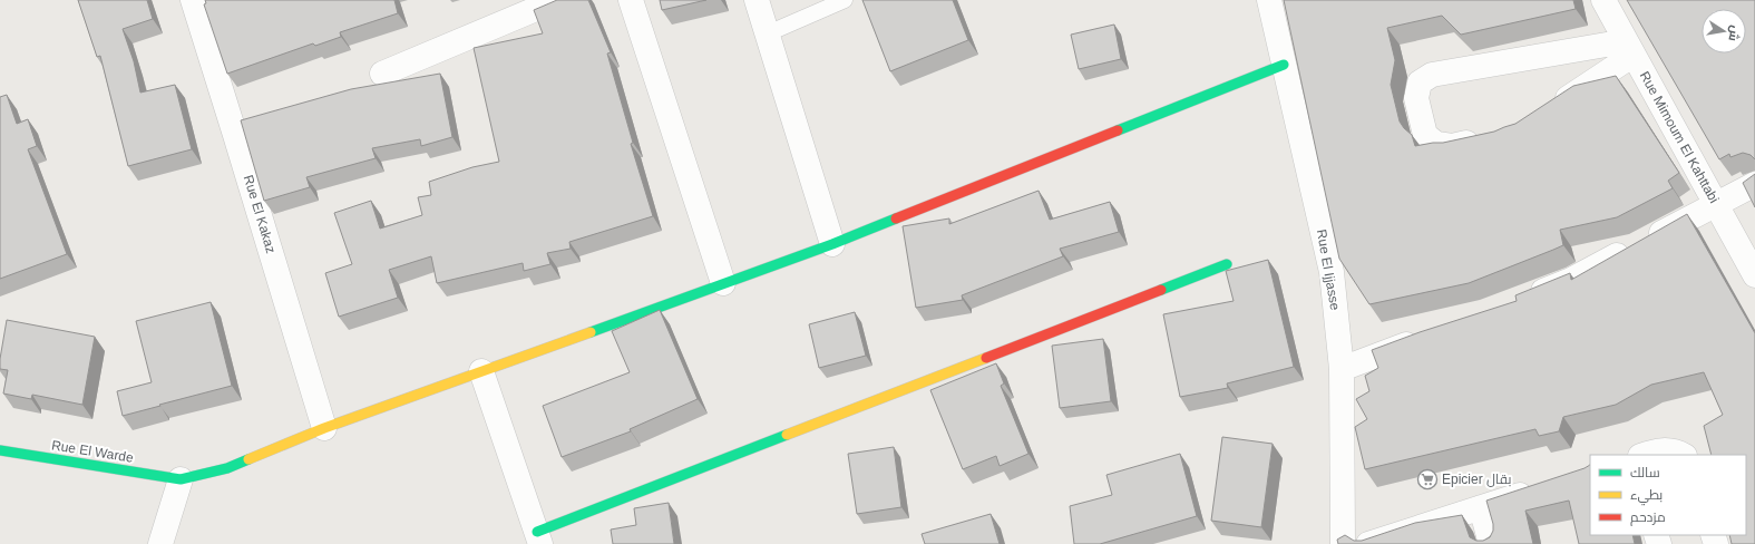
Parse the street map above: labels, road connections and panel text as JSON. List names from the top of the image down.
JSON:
{
  "streets": {
    "street": [
      "Rue Mimoum El Kahttabi",
      "Rue El Kakaz",
      "Rue El Ijjasse",
      "Rue El Warde"
    ]
  },
  "places": {
    "supermarket": ["Epicier بقال"]
  },
  "legend": ["سالك", "بطيء", "مزدحم"],
  "north": "right"
}
